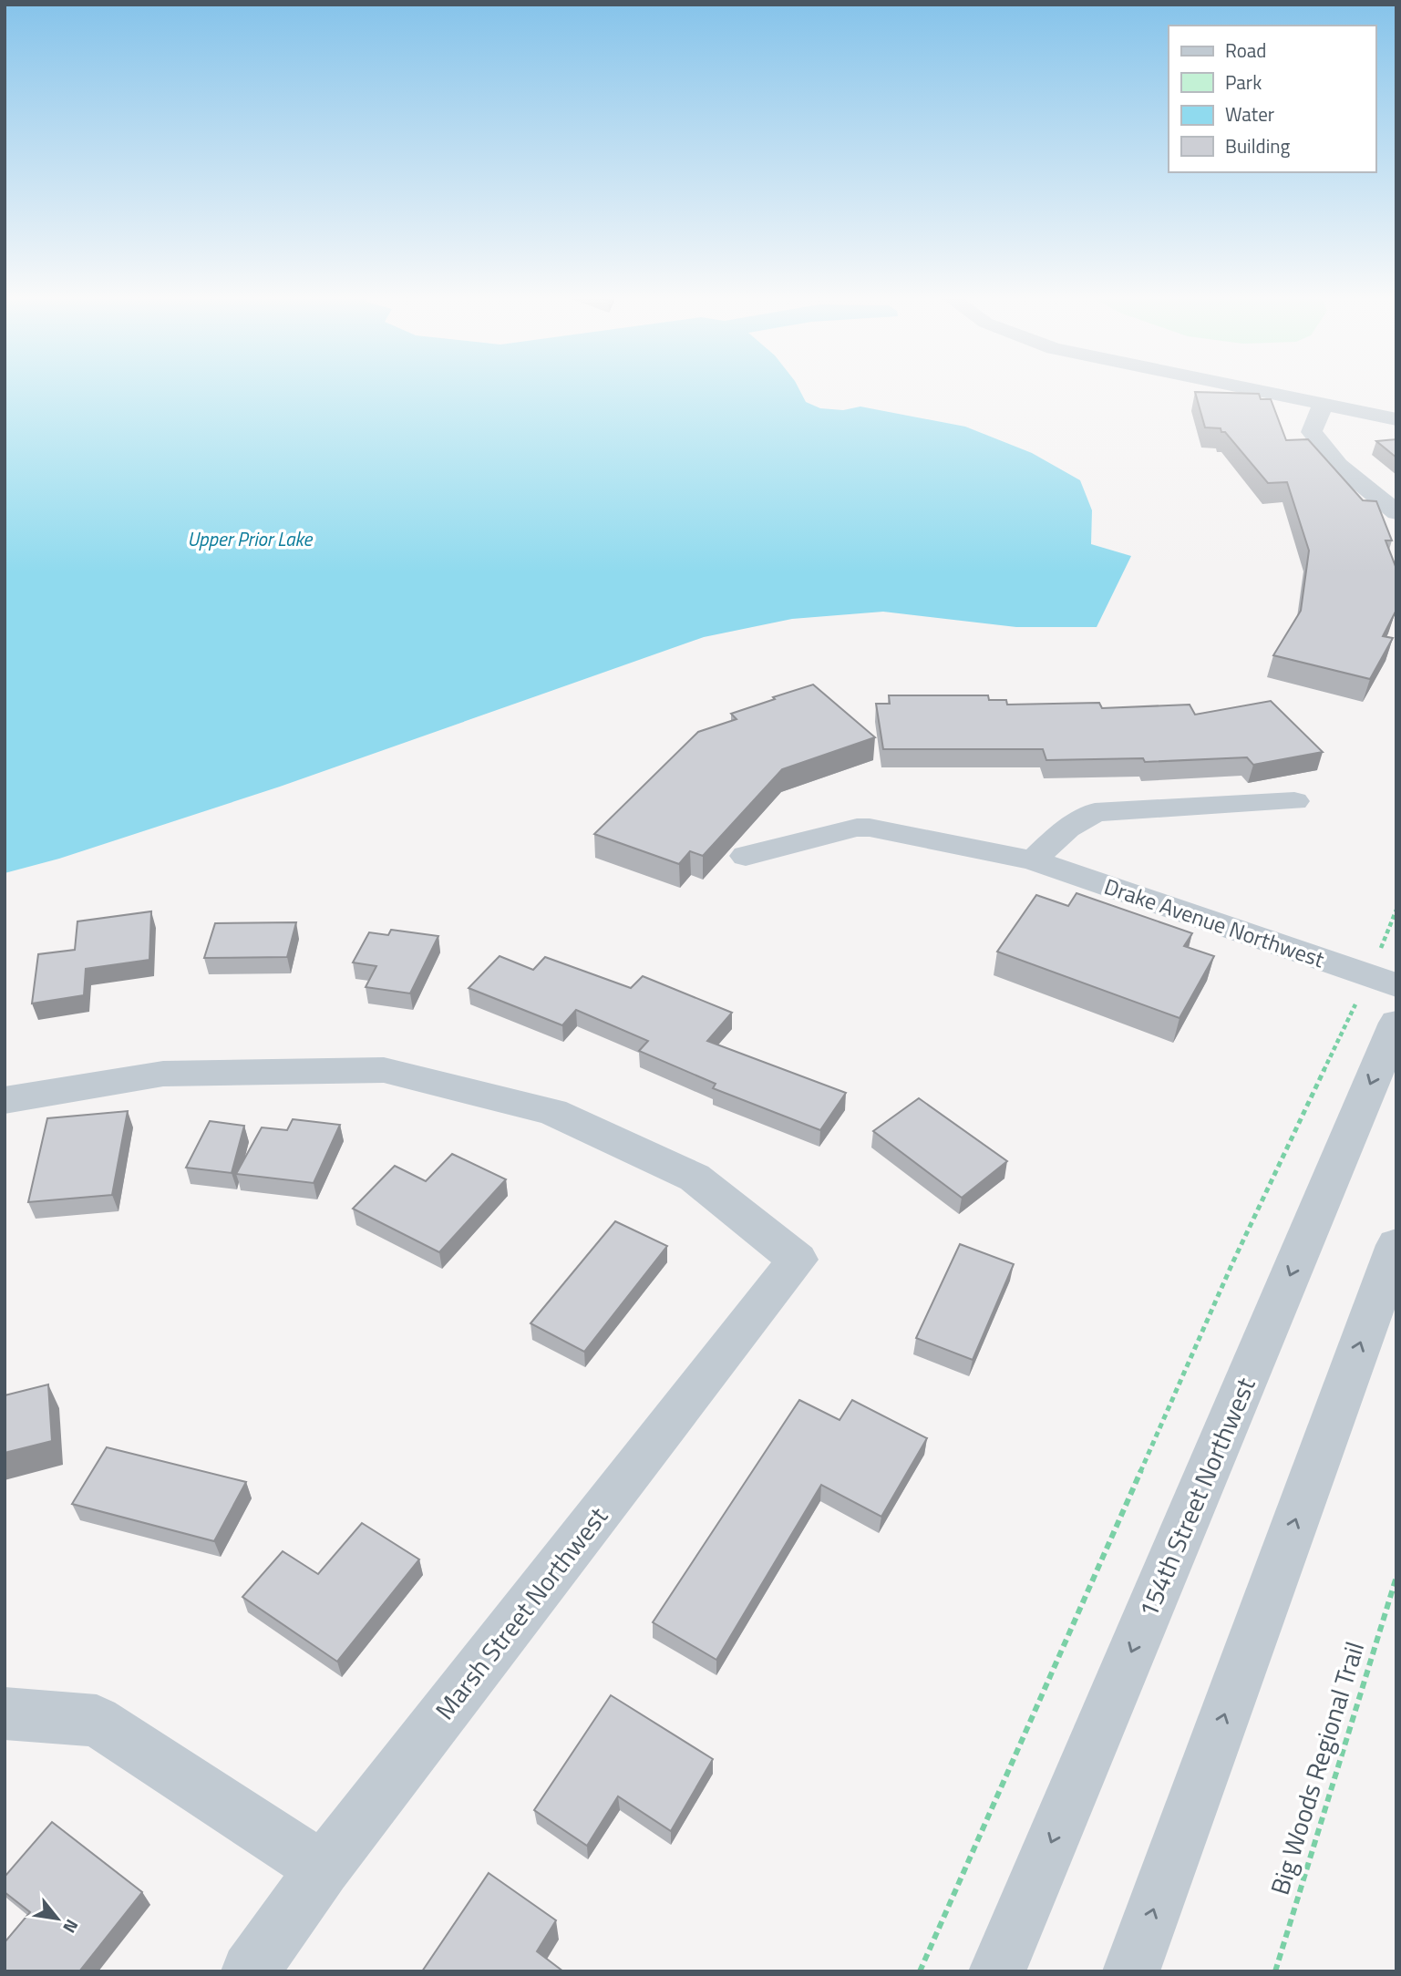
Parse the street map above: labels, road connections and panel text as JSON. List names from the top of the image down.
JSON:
{
  "streets": {
    "street": ["Drake Avenue Northwest", "154th Street Northwest", "Marsh Street Northwest"],
    "path": ["Big Woods Regional Trail"]
  },
  "water": ["Upper Prior Lake"],
  "legend": [
    "Road",
    "Park",
    "Water",
    "Building"
  ],
  "north": "bottom right"
}
